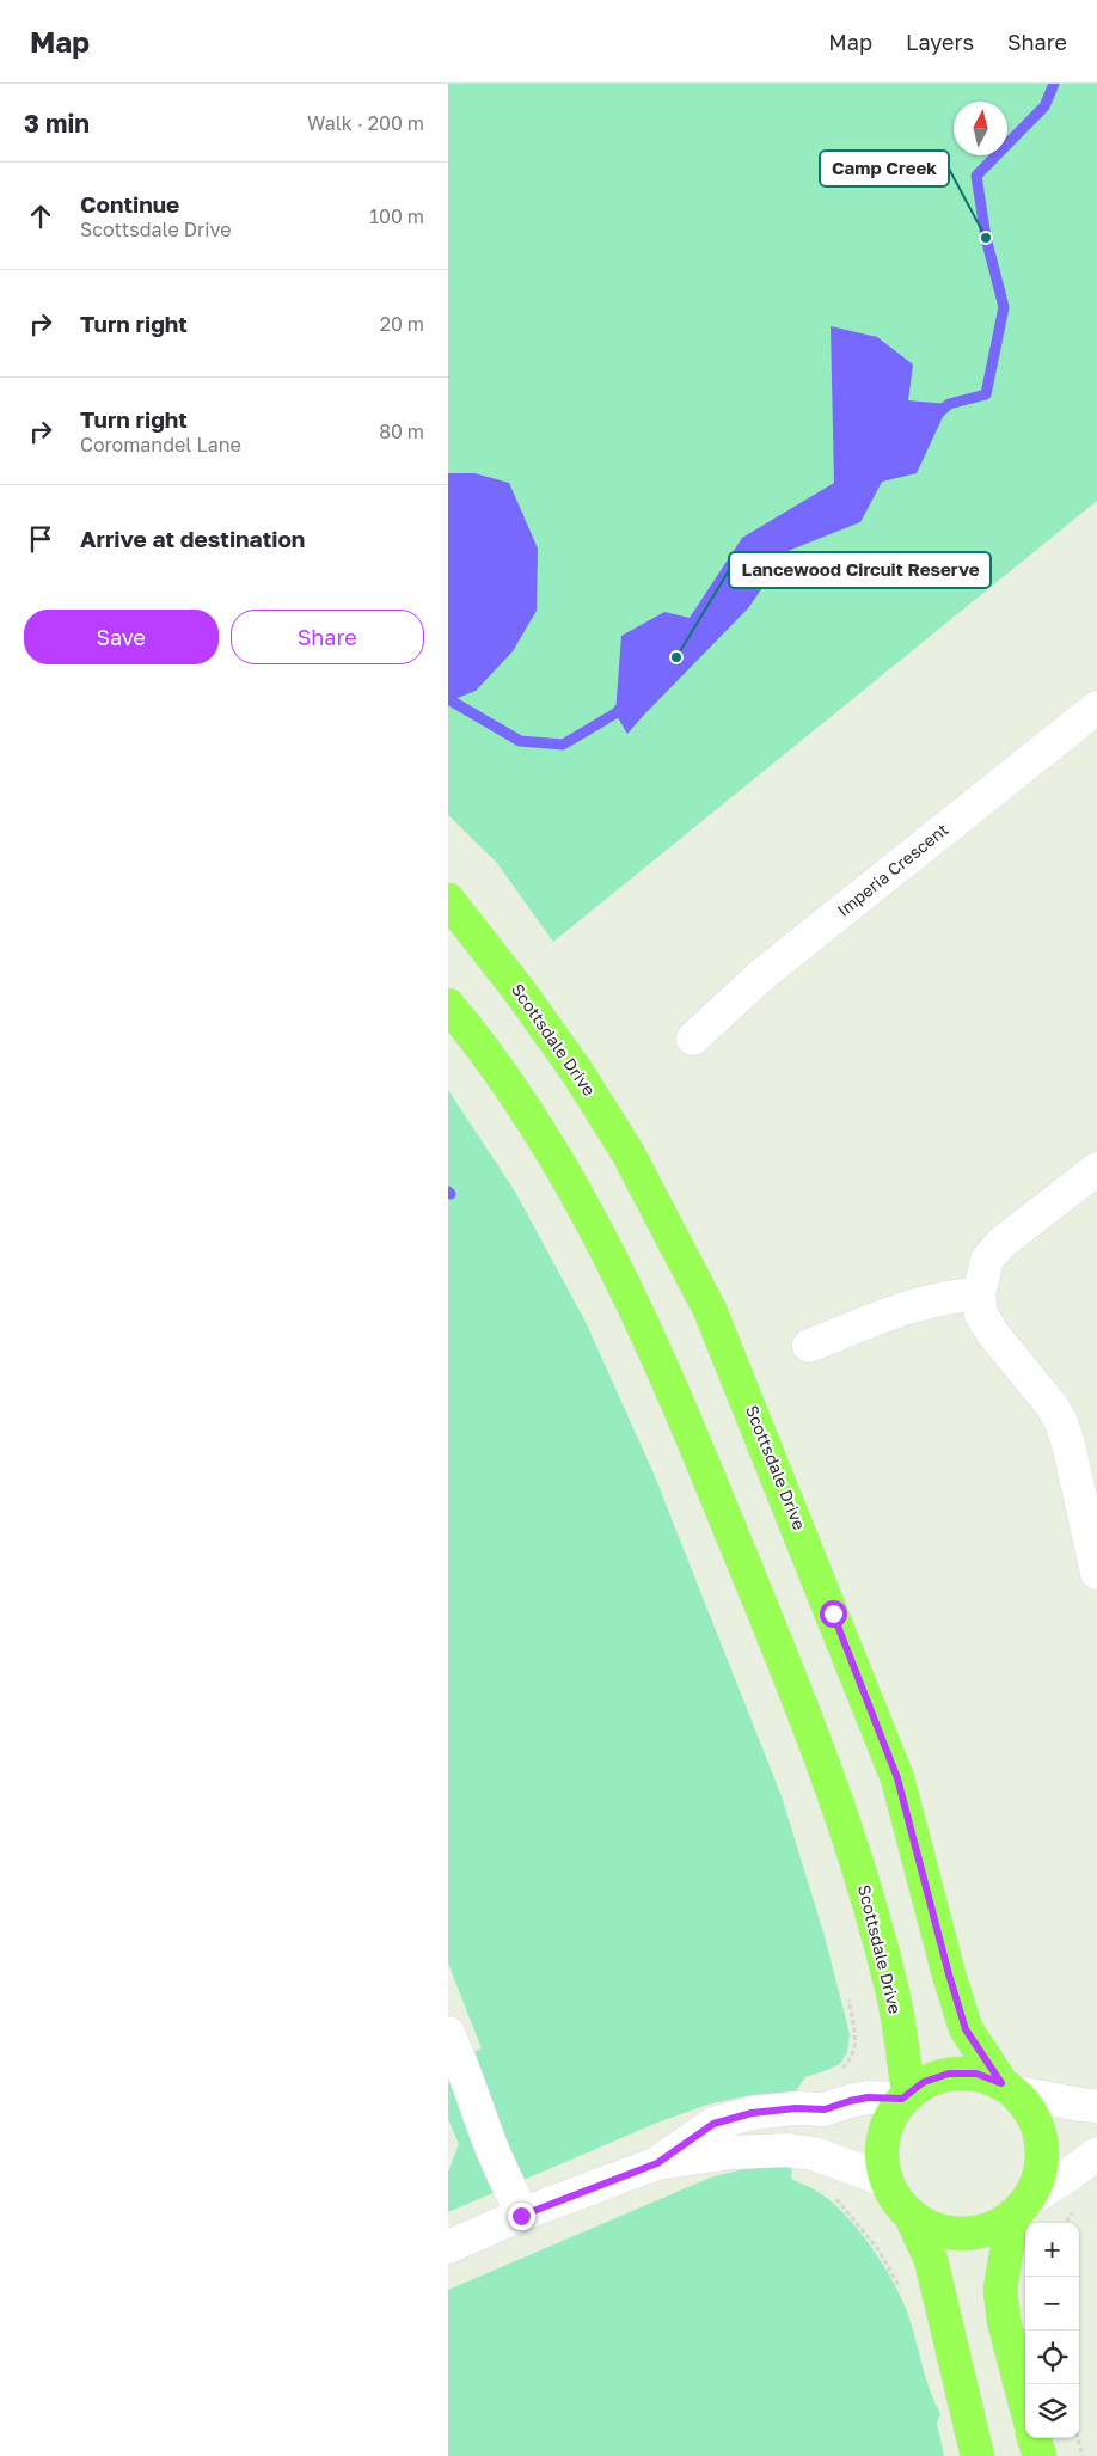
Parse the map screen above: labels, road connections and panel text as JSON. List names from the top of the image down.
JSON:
{
  "streets": {
    "main road": ["Scottsdale Drive"],
    "street": ["Imperia Crescent"]
  },
  "places": ["Camp Creek", "Lancewood Circuit Reserve"],
  "north": "top",
  "page": {
    "header": "Map",
    "nav": ["Map", "Layers", "Share"],
    "heading": ["3 min", "Walk · 200 m"],
    "list": [
      ["Continue", "Scottsdale Drive", "100 m"],
      ["Turn right", "20 m"],
      ["Turn right", "Coromandel Lane", "80 m"],
      "Arrive at destination"
    ],
    "buttons": ["Save", "Share"],
    "map_buttons": ["+", "−"]
  }
}
